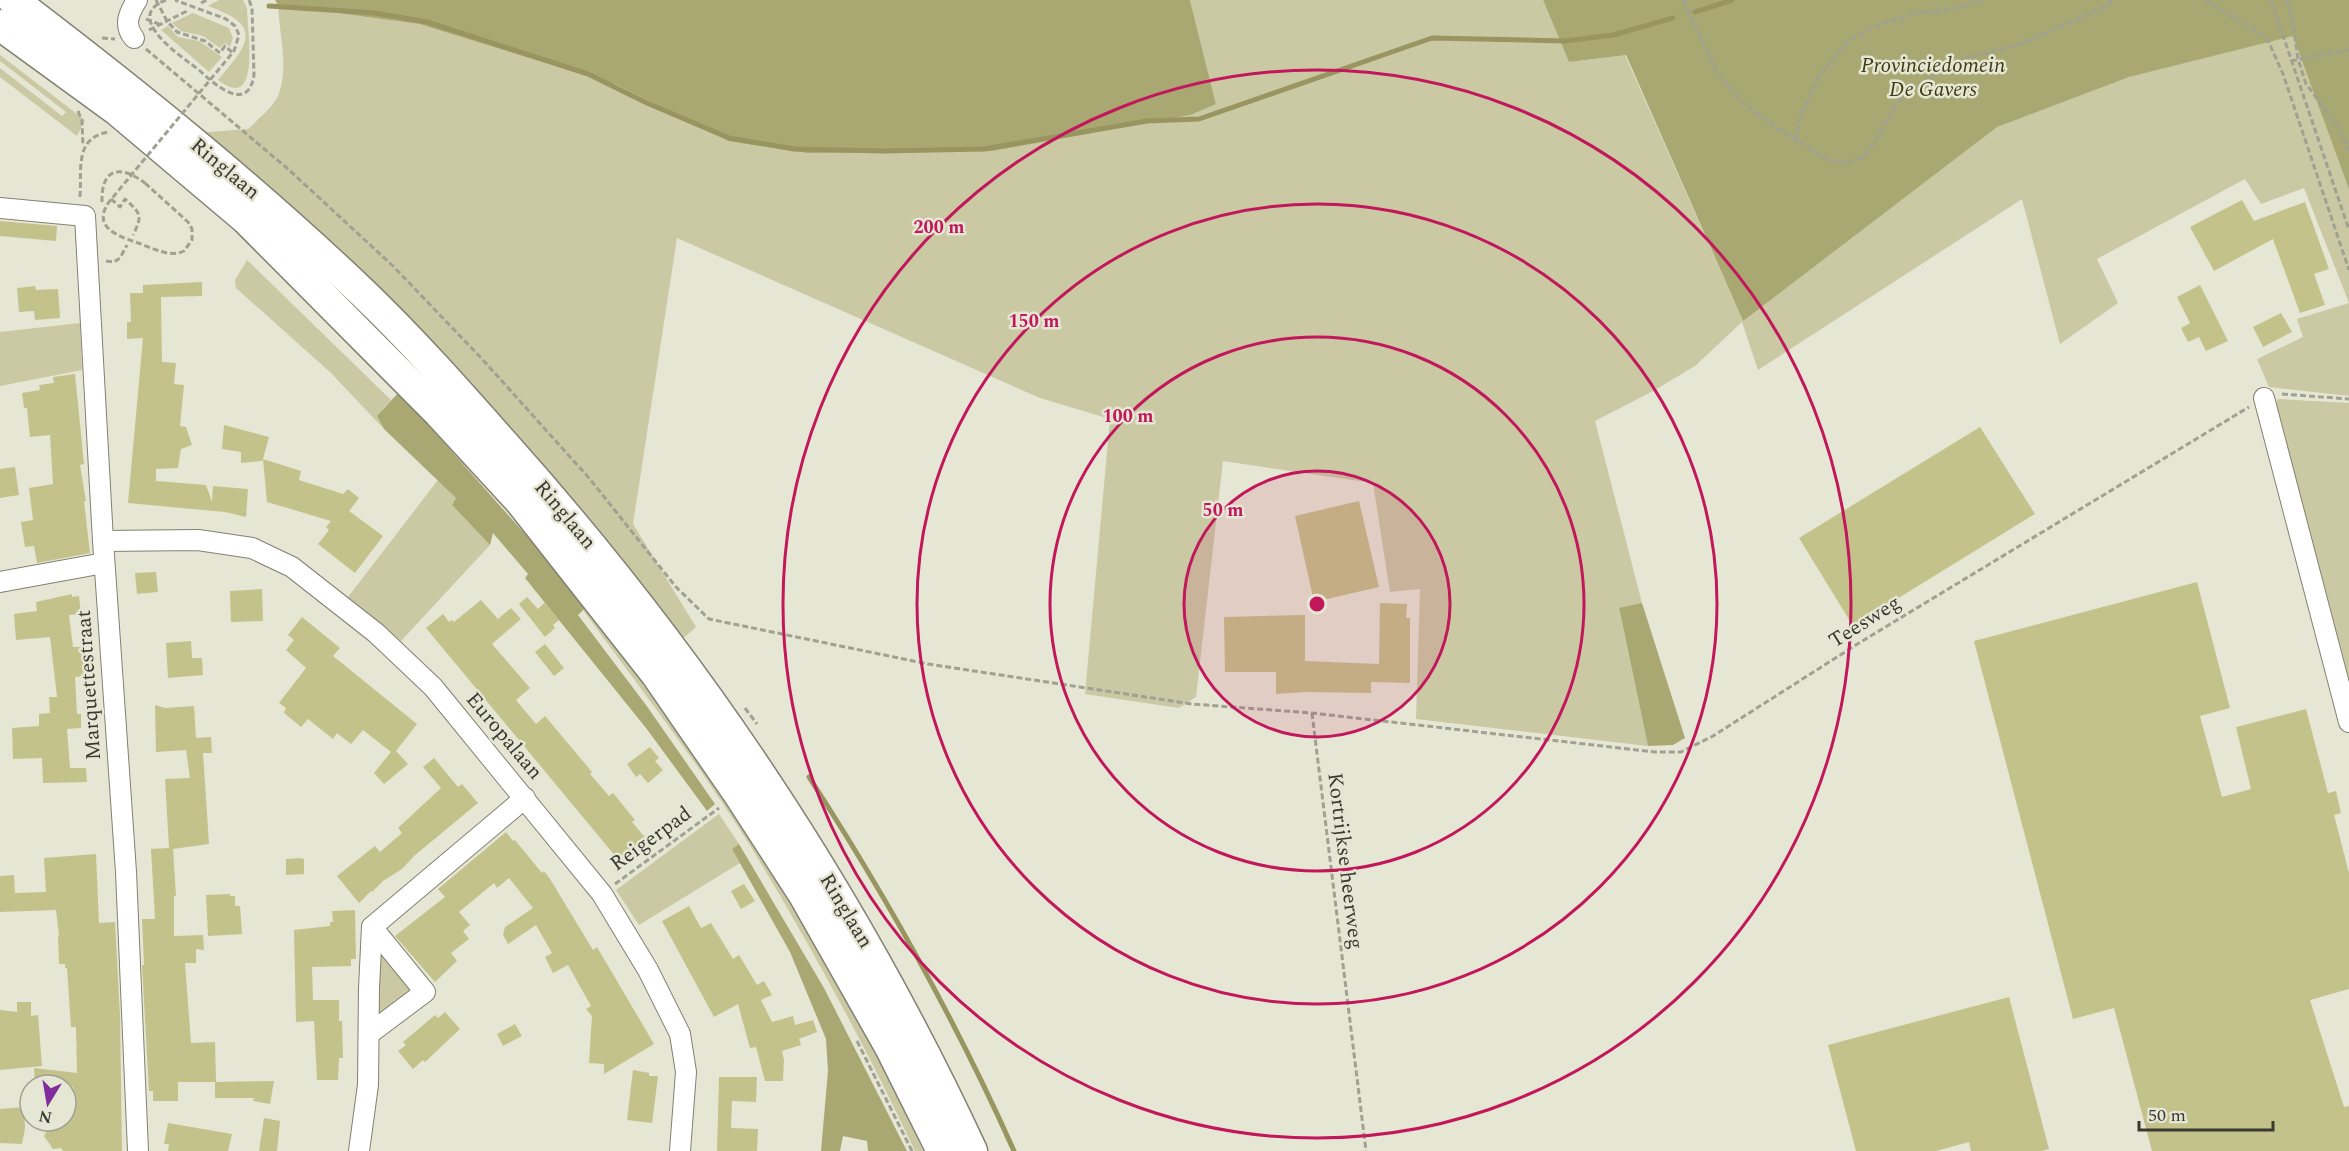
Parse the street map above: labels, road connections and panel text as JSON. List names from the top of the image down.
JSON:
{
  "streets": {
    "main road": ["Ringlaan"],
    "street": ["Marquettestraat", "Europalaan"],
    "path": ["Teesweg", "Reigerpad", "Kortrijkse heerweg"]
  },
  "crossings": [
    ["Teesweg", "Kortrijkse heerweg"],
    ["Marquettestraat", "Europalaan"],
    ["Europalaan", "Reigerpad"]
  ],
  "parks": ["Provinciedomein De Gavers"],
  "scale_bar": "50 m",
  "north": "bottom",
  "rings": [
    "200 m",
    "150 m",
    "100 m",
    "50 m"
  ]
}
